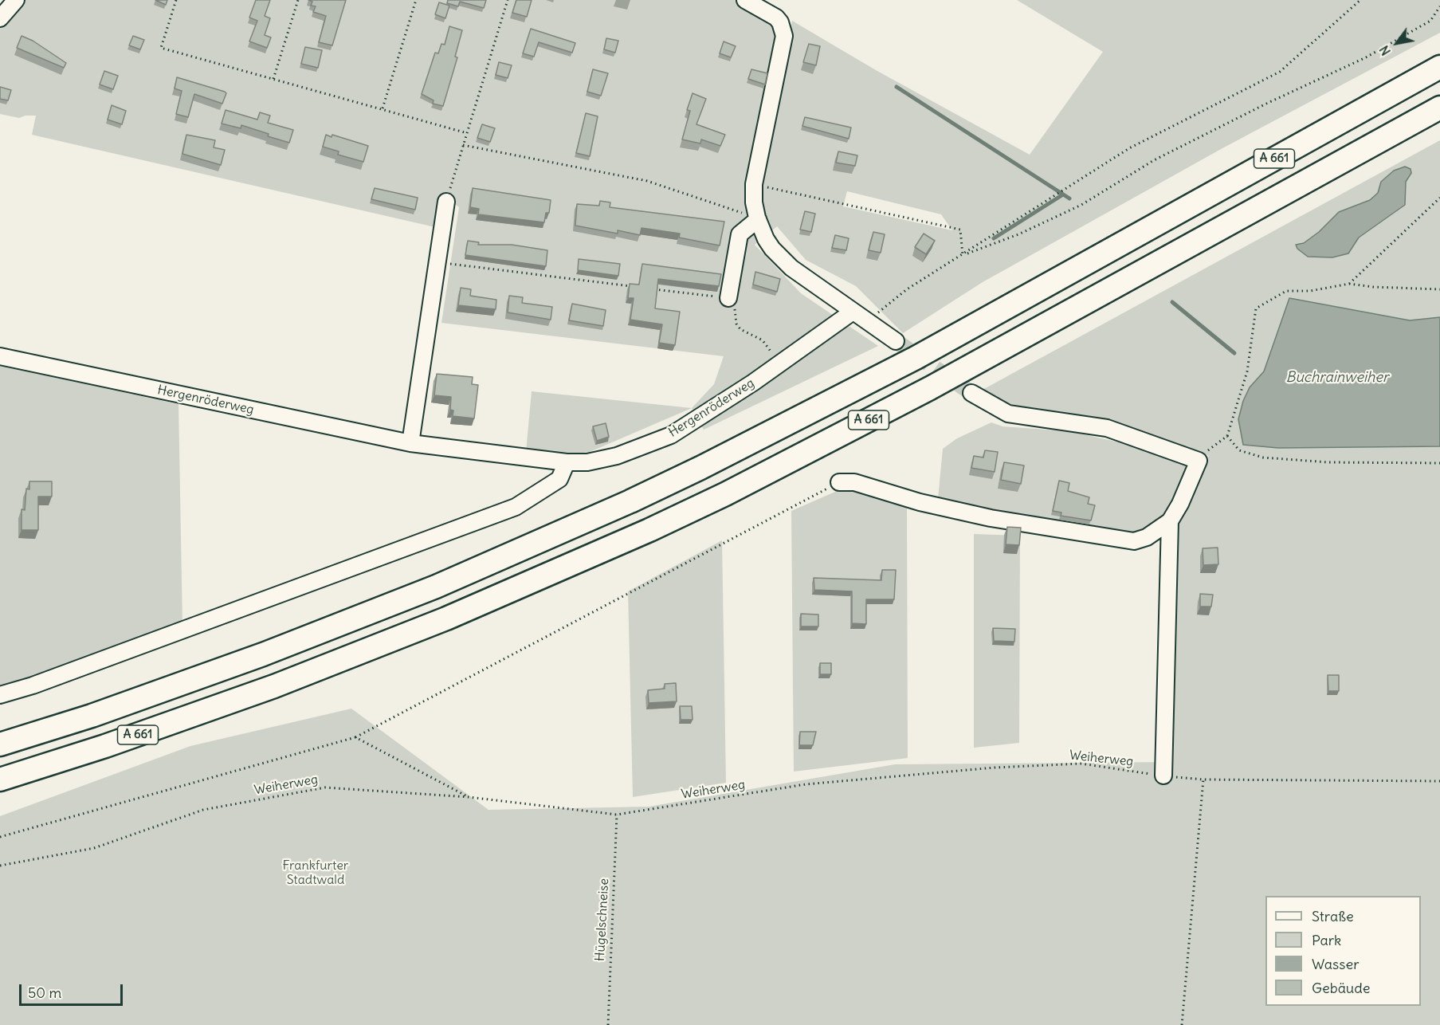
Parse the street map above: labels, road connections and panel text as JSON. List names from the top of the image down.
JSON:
{
  "streets": {
    "highway": ["A 661"],
    "street": ["Hergenröderweg"],
    "path": ["Weiherweg", "Hügelschneise"]
  },
  "crossings": [
    ["Weiherweg", "Hügelschneise"]
  ],
  "water": ["Buchrainweiher"],
  "parks": ["Frankfurter Stadtwald"],
  "legend": [
    "Straße",
    "Park",
    "Wasser",
    "Gebäude"
  ],
  "scale_bar": "50 m",
  "north": "bottom left"
}
